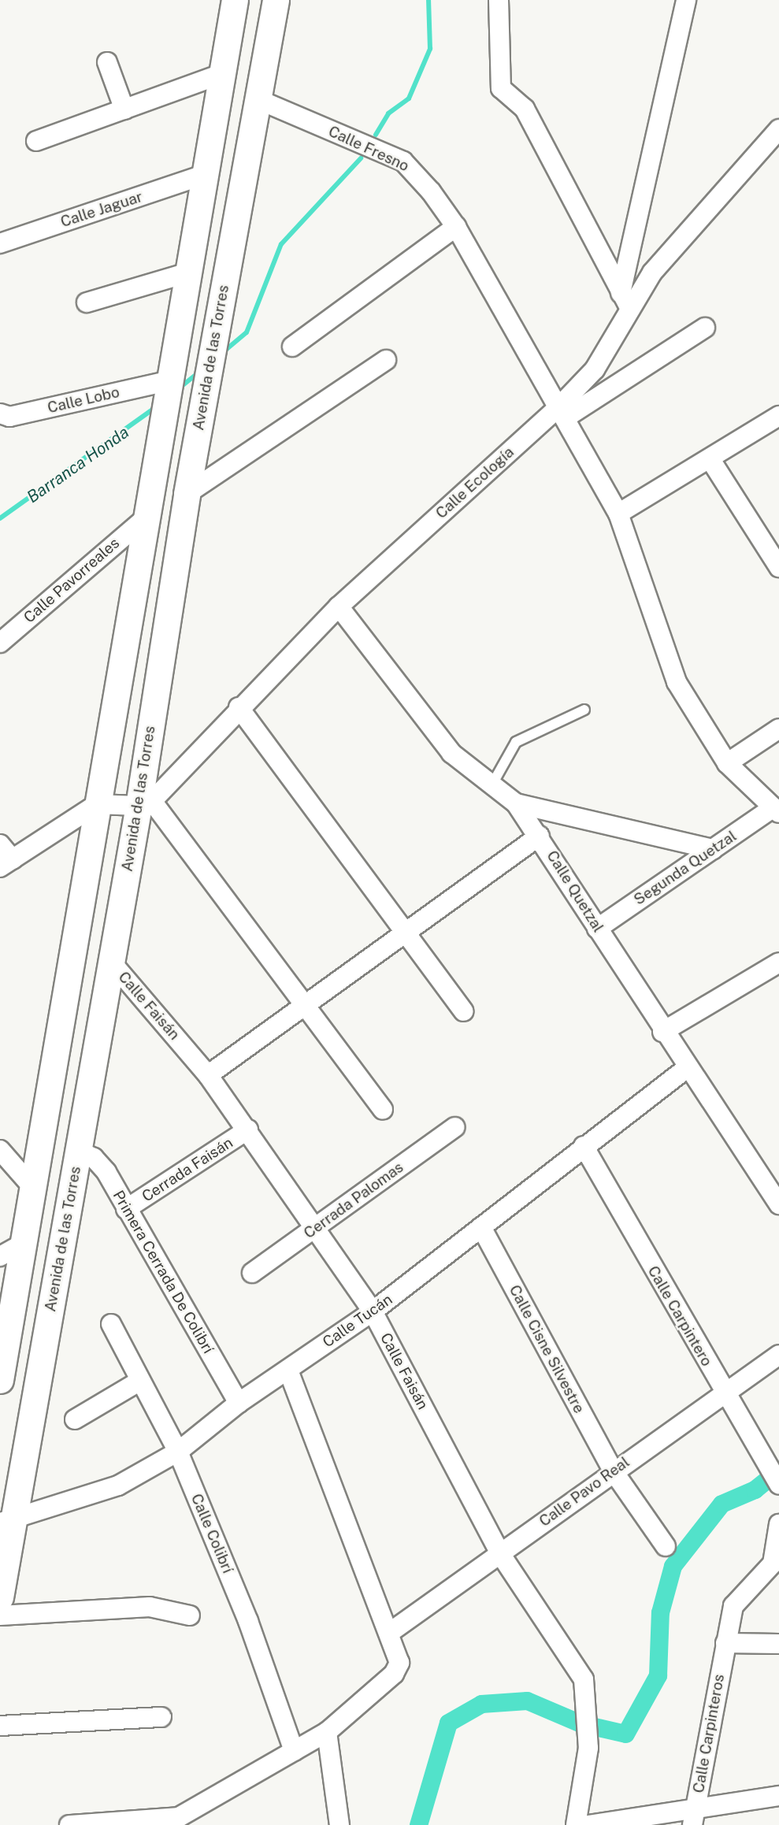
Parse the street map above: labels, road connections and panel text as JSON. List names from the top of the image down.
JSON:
{
  "streets": {
    "main road": ["Avenida de las Torres"],
    "street": [
      "Calle Fresno",
      "Calle Jaguar",
      "Calle Lobo",
      "Calle Ecología",
      "Calle Pavorreales",
      "Segunda Quetzal",
      "Calle Quetzal",
      "Calle Faisán",
      "Cerrada Faisán",
      "Cerrada Palomas",
      "Primera Cerrada De Colibrí",
      "Calle Carpintero",
      "Calle Tucán",
      "Calle Cisne Silvestre",
      "Calle Pavo Real",
      "Calle Colibrí",
      "Calle Carpinteros"
    ]
  },
  "crossings": [
    ["Calle Fresno", "Avenida de las Torres"],
    ["Calle Fresno", "Calle Ecología"],
    ["Calle Fresno", "Segunda Quetzal"],
    ["Avenida de las Torres", "Calle Ecología"],
    ["Avenida de las Torres", "Calle Faisán"],
    ["Avenida de las Torres", "Primera Cerrada De Colibrí"],
    ["Avenida de las Torres", "Calle Tucán"],
    ["Calle Ecología", "Calle Quetzal"],
    ["Segunda Quetzal", "Calle Quetzal"],
    ["Calle Quetzal", "Calle Tucán"],
    ["Calle Faisán", "Cerrada Faisán"],
    ["Calle Faisán", "Cerrada Palomas"],
    ["Calle Faisán", "Calle Tucán"],
    ["Calle Faisán", "Calle Pavo Real"],
    ["Cerrada Faisán", "Primera Cerrada De Colibrí"],
    ["Primera Cerrada De Colibrí", "Calle Tucán"],
    ["Calle Carpintero", "Calle Tucán"],
    ["Calle Carpintero", "Calle Pavo Real"],
    ["Calle Tucán", "Calle Cisne Silvestre"],
    ["Calle Tucán", "Calle Colibrí"],
    ["Calle Cisne Silvestre", "Calle Pavo Real"]
  ],
  "water": ["Barranca Honda"]
}
